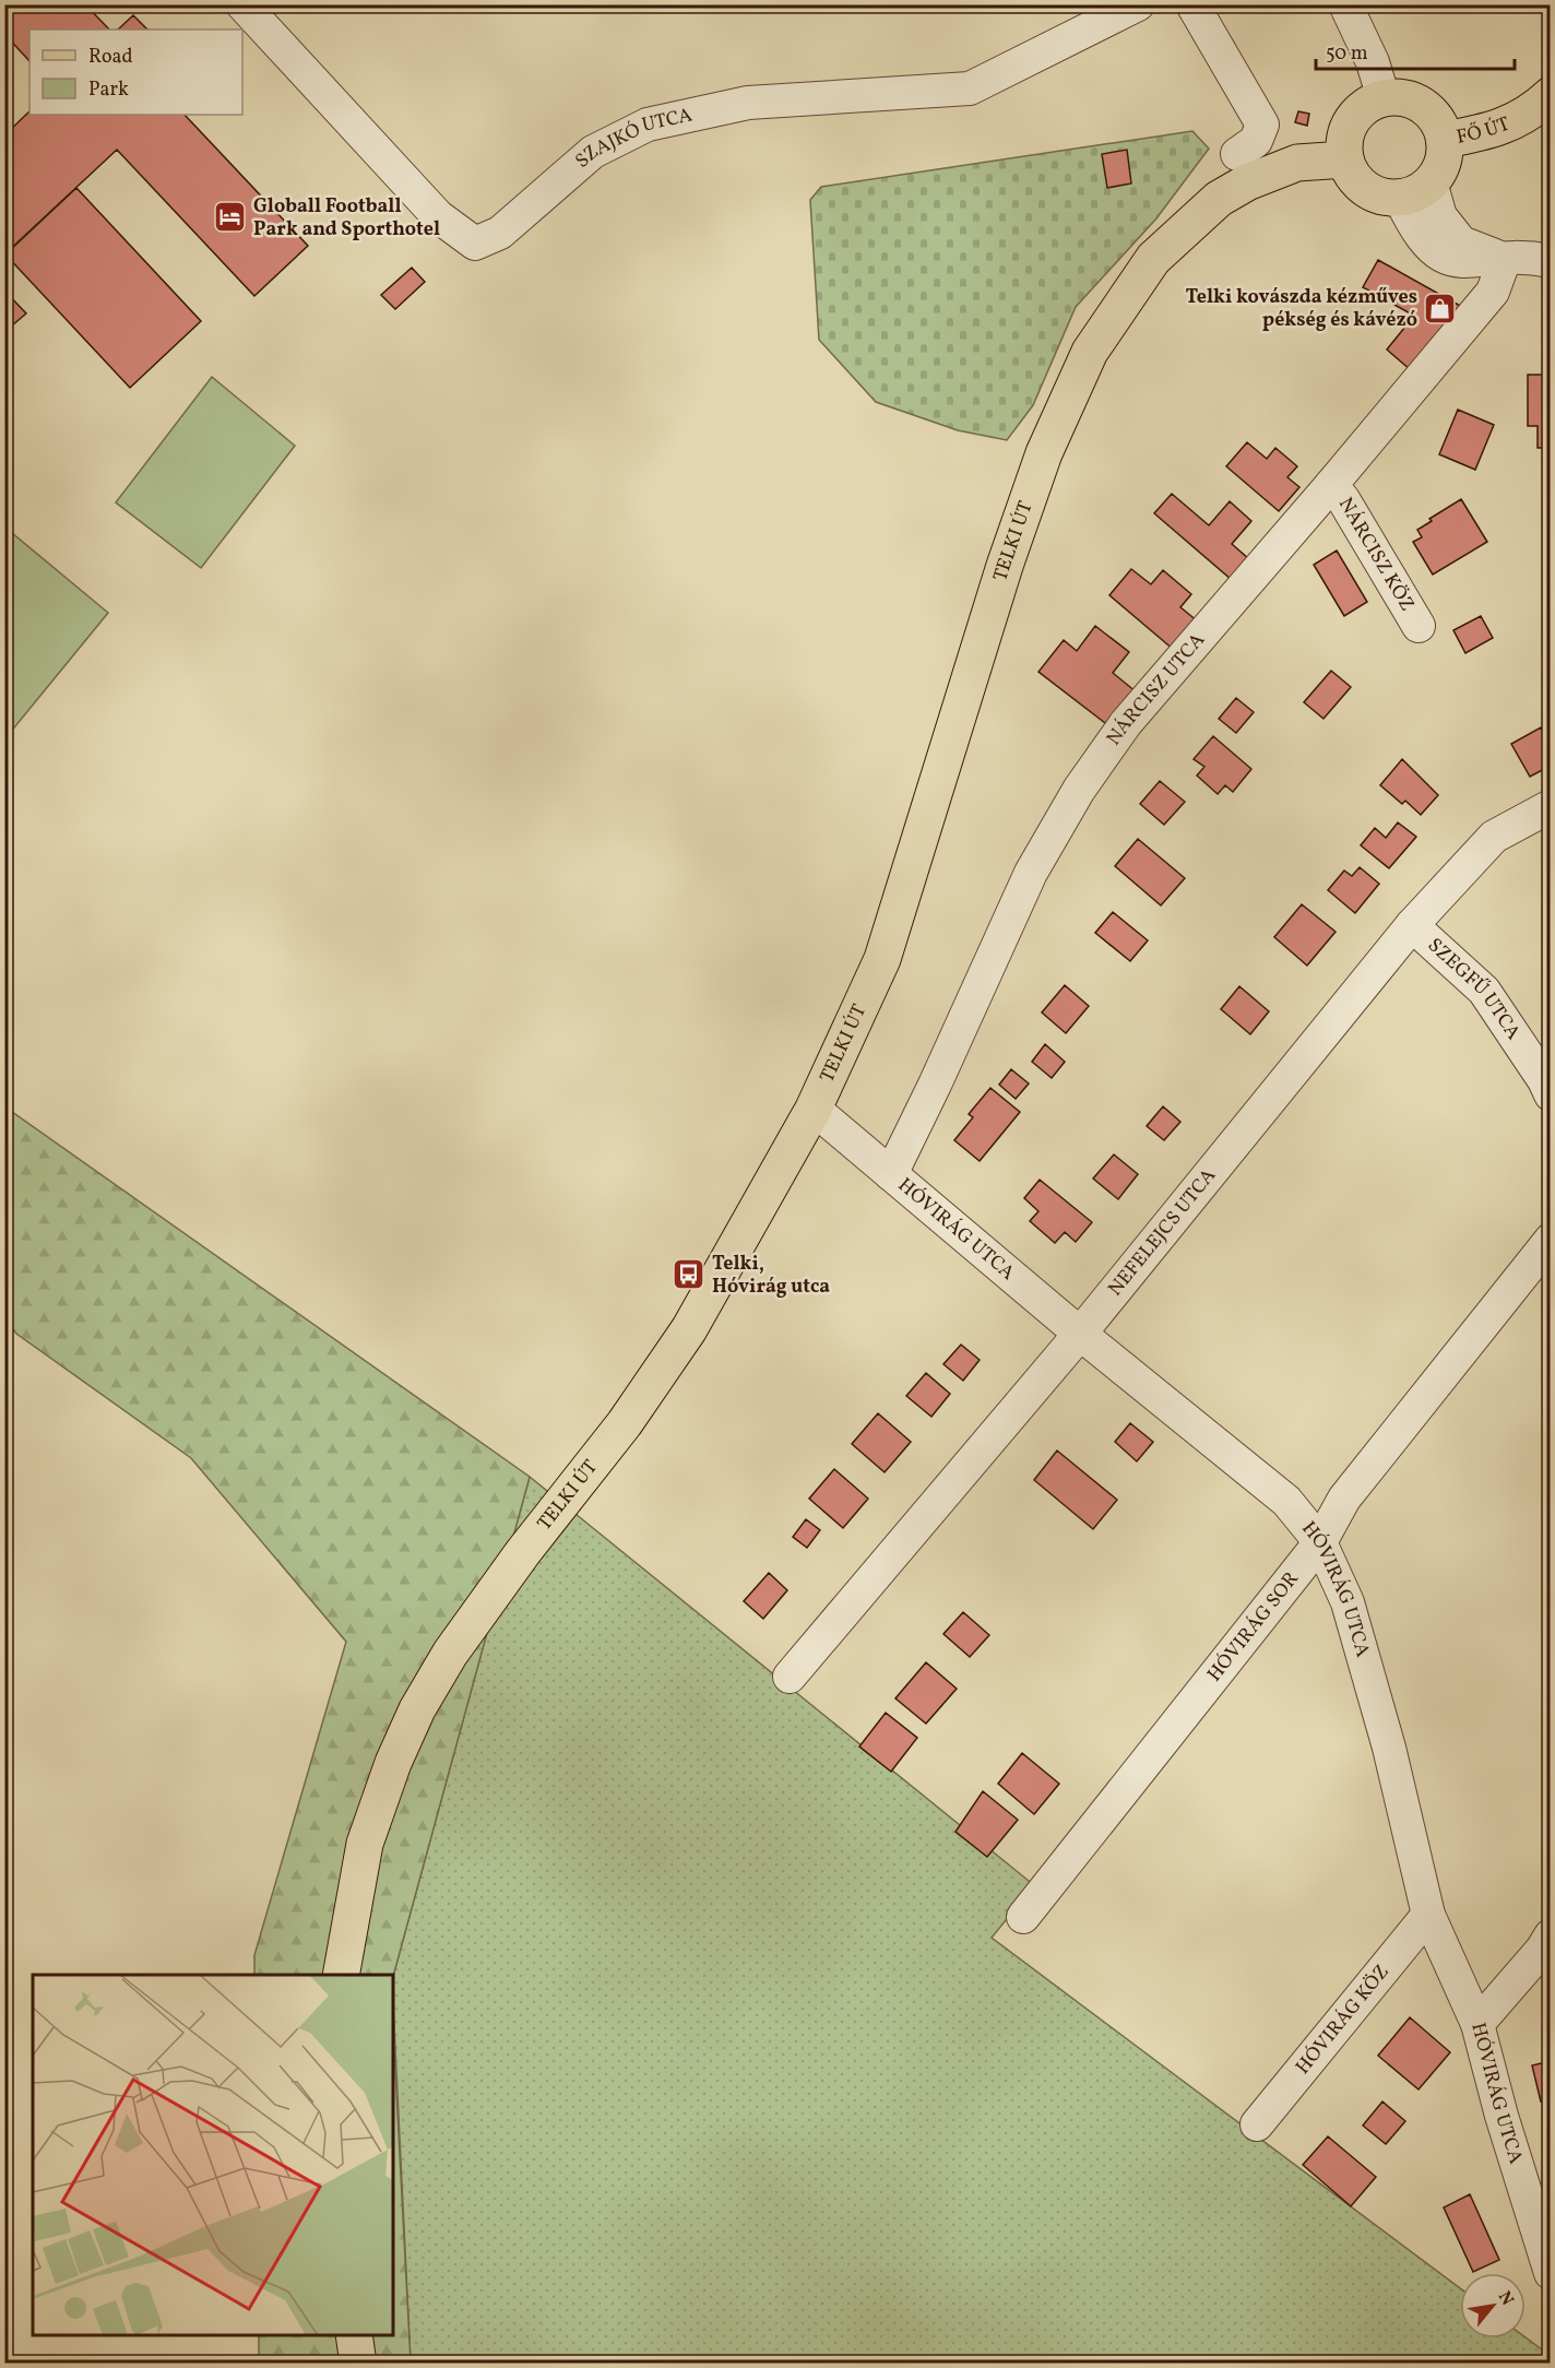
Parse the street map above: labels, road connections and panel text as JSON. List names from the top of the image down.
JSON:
{
  "streets": {
    "main road": ["FŐ ÚT", "TELKI ÚT"],
    "street": [
      "SZAJKÓ UTCA",
      "NÁRCISZ KÖZ",
      "NÁRCISZ UTCA",
      "SZEGFŰ UTCA",
      "HÓVIRÁG UTCA",
      "NEFELEJCS UTCA",
      "HÓVIRÁG SOR",
      "HÓVIRÁG KÖZ"
    ]
  },
  "crossings": [
    ["FŐ ÚT", "TELKI ÚT"],
    ["TELKI ÚT", "HÓVIRÁG UTCA"],
    ["NÁRCISZ KÖZ", "NÁRCISZ UTCA"],
    ["NÁRCISZ UTCA", "HÓVIRÁG UTCA"],
    ["SZEGFŰ UTCA", "NEFELEJCS UTCA"],
    ["HÓVIRÁG UTCA", "NEFELEJCS UTCA"],
    ["HÓVIRÁG UTCA", "HÓVIRÁG SOR"],
    ["HÓVIRÁG UTCA", "HÓVIRÁG KÖZ"]
  ],
  "places": {
    "hotel": ["Globall Football Park and Sporthotel"],
    "shop": ["Telki kovászda kézműves pékség és kávézó"],
    "bus stop": ["Telki, Hóvirág utca"]
  },
  "legend": ["Road", "Park"],
  "scale_bar": "50 m",
  "north": "top right"
}
